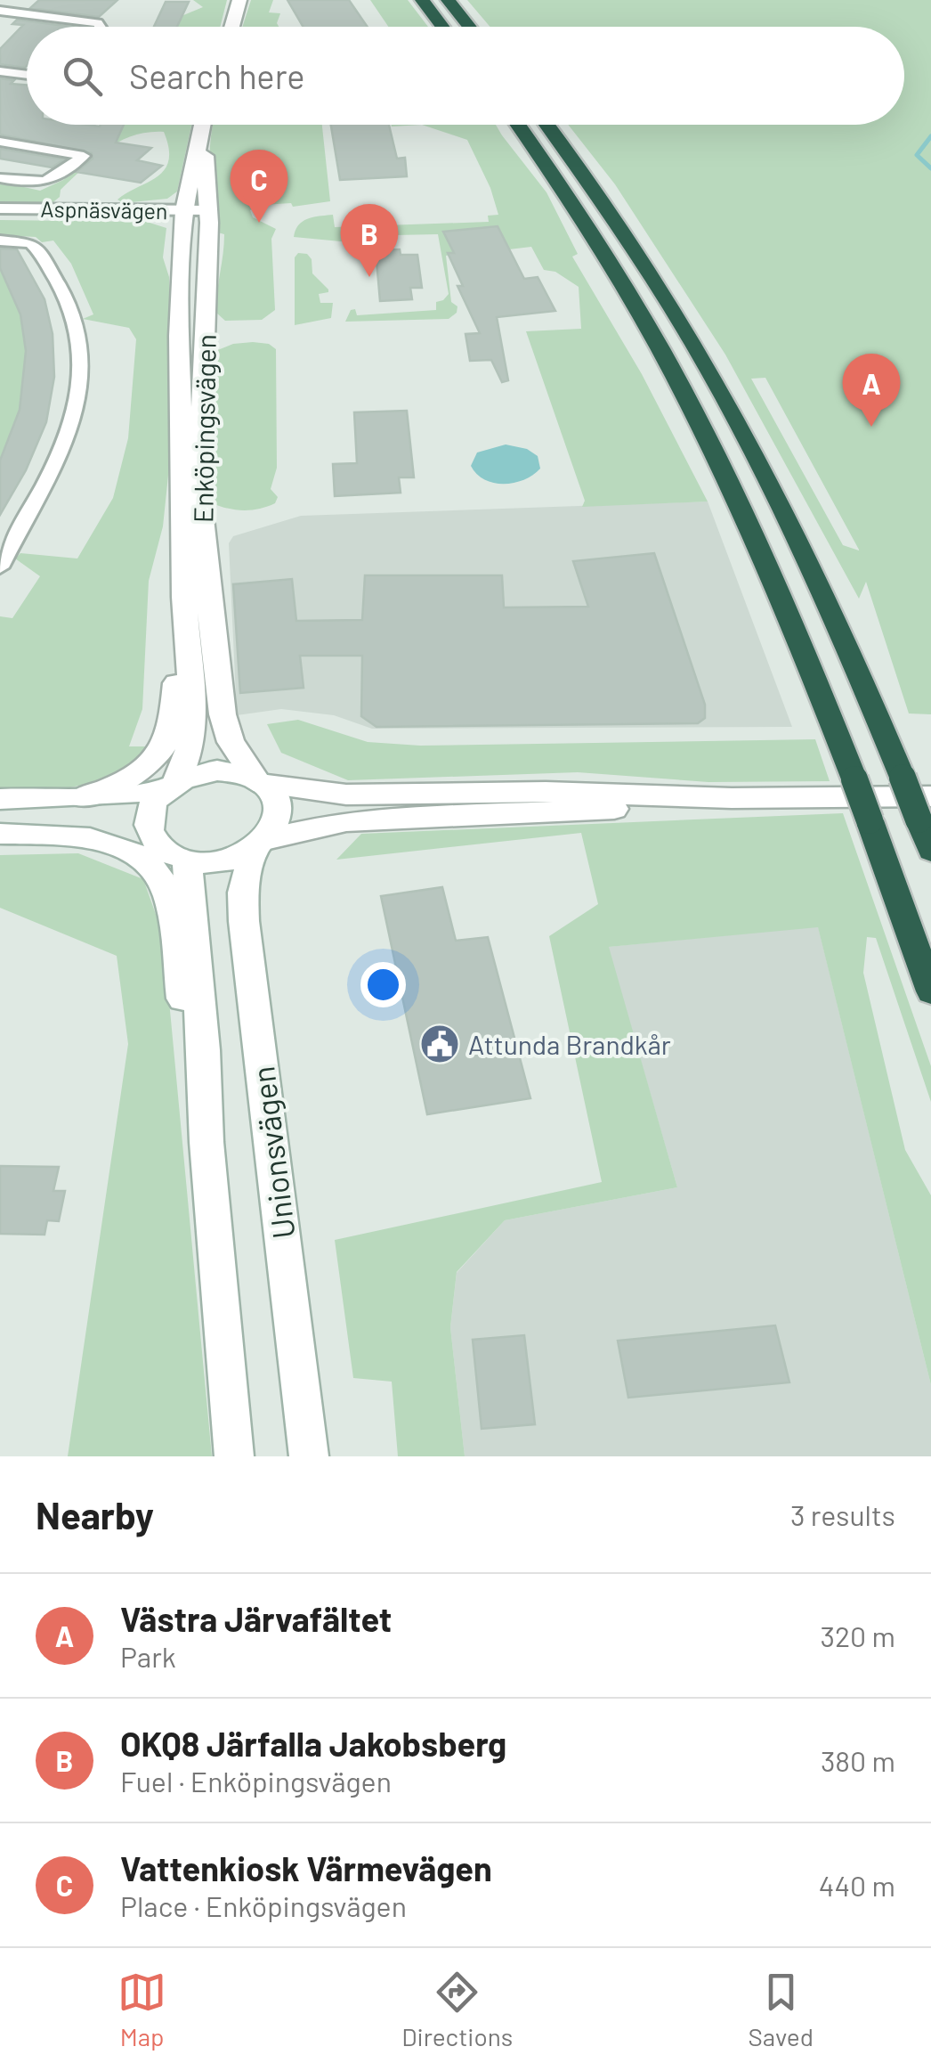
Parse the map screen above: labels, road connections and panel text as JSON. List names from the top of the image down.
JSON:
{
  "streets": {
    "street": ["Aspnäsvägen", "Enköpingsvägen", "Unionsvägen"]
  },
  "crossings": [
    ["Aspnäsvägen", "Enköpingsvägen"],
    ["Enköpingsvägen", "Unionsvägen"]
  ],
  "places": {
    "public building": ["Attunda Brandkår"]
  },
  "page": {
    "search": "Search here",
    "pins": ["C", "B", "A"],
    "heading": ["Nearby", "3 results"],
    "list": [
      {
        "mark": "A",
        "name": "Västra Järvafältet",
        "note": "Park",
        "value": "320 m"
      },
      {
        "mark": "B",
        "name": "OKQ8 Järfalla Jakobsberg",
        "note": "Fuel · Enköpingsvägen",
        "value": "380 m"
      },
      {
        "mark": "C",
        "name": "Vattenkiosk Värmevägen",
        "note": "Place · Enköpingsvägen",
        "value": "440 m"
      }
    ],
    "nav": ["Map", "Directions", "Saved"]
  }
}
